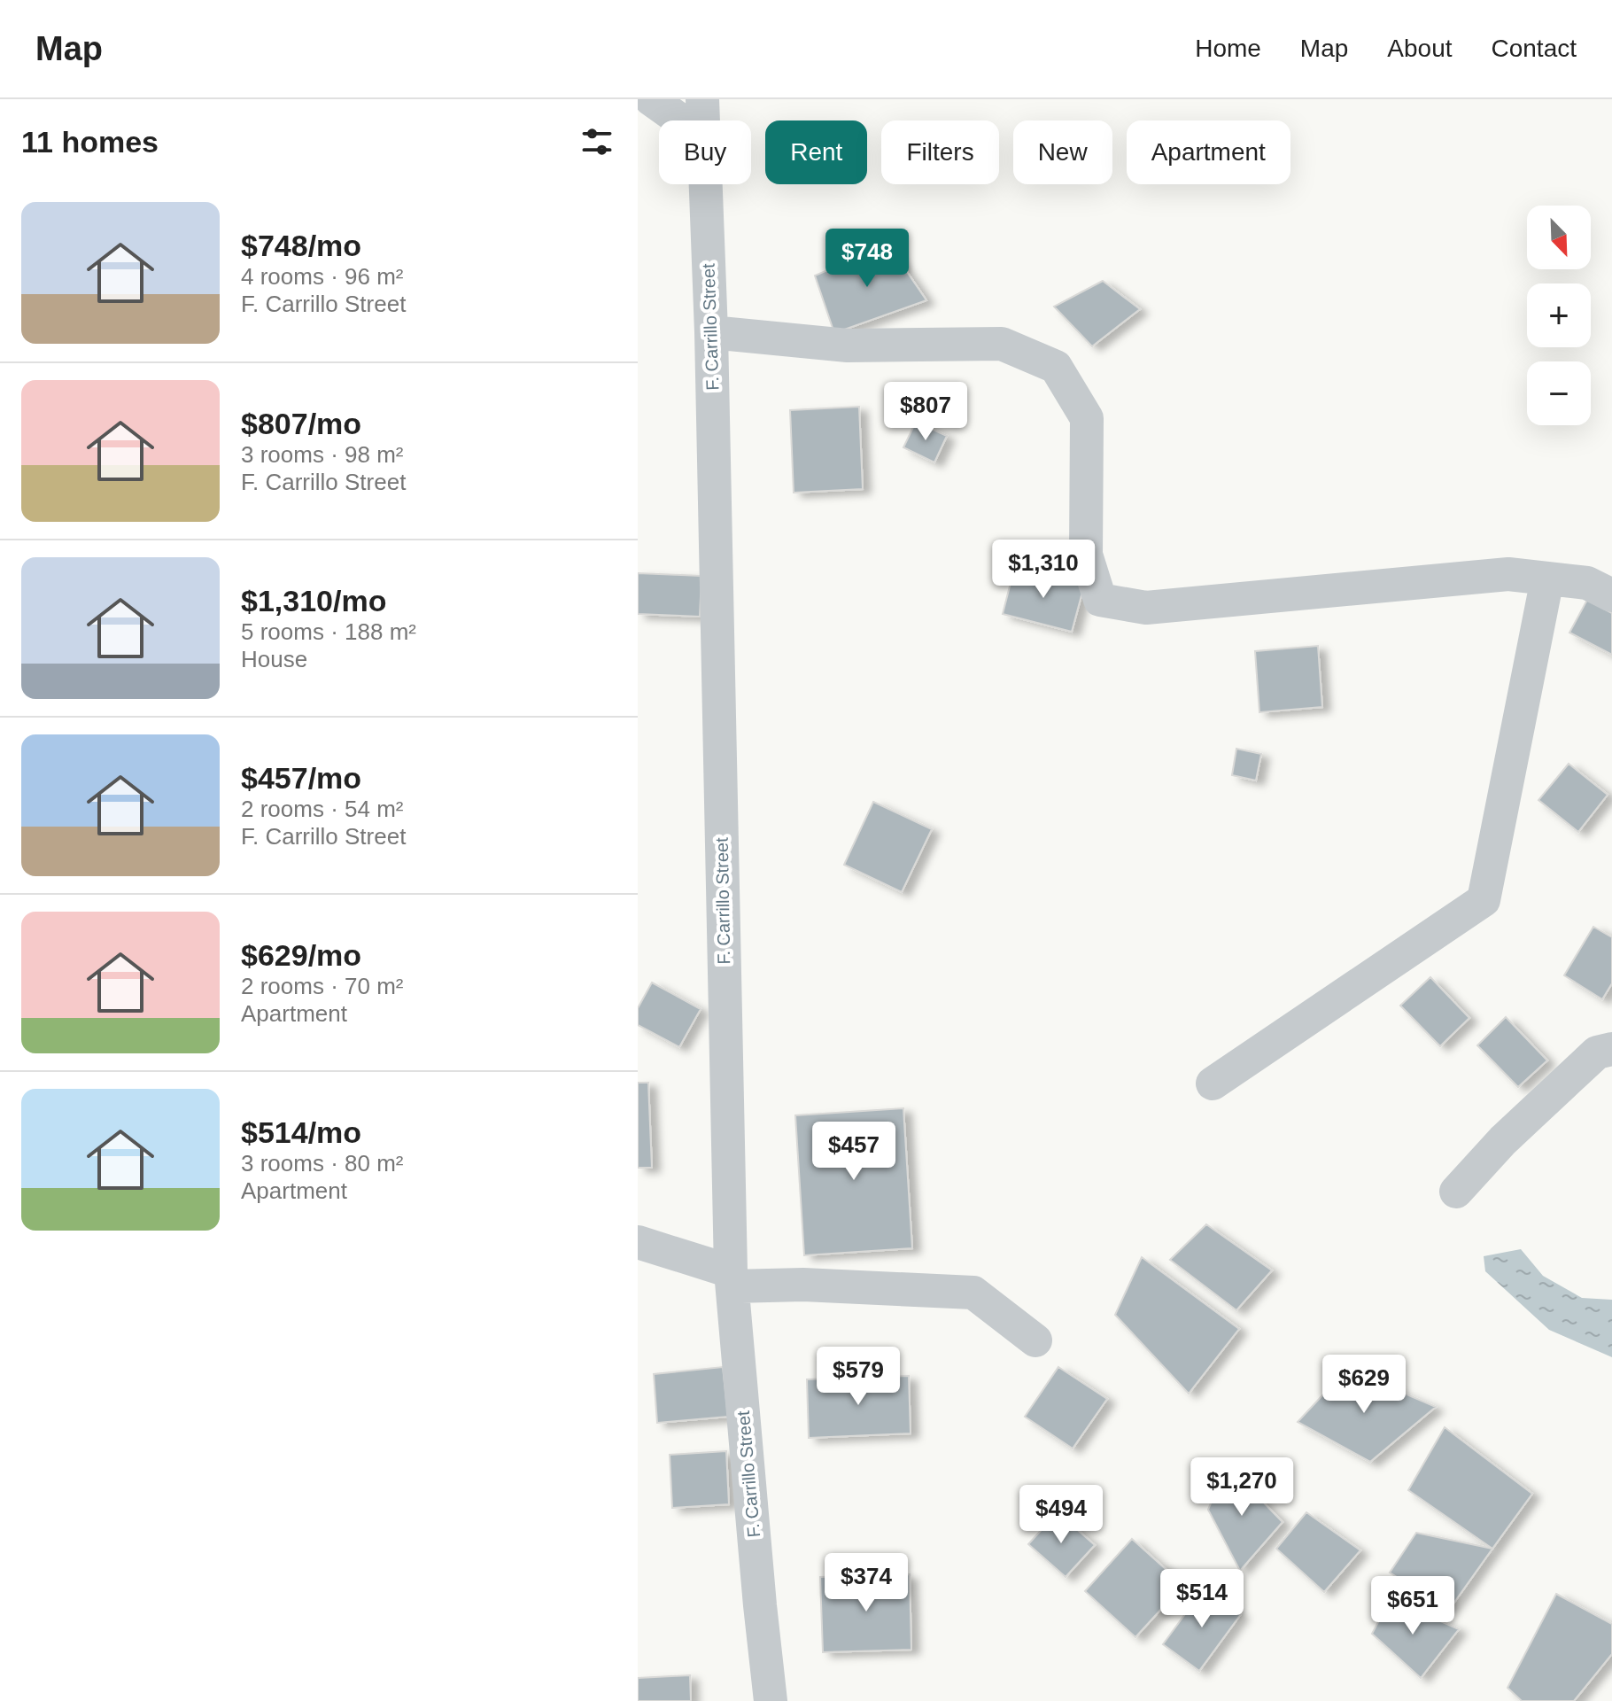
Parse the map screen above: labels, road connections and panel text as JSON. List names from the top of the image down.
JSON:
{
  "streets": {
    "street": ["F. Carrillo Street"]
  },
  "north": "bottom right",
  "page": {
    "header": "Map",
    "nav": [
      "Home",
      "Map",
      "About",
      "Contact"
    ],
    "heading": "11 homes",
    "chip": [
      "Buy",
      "Rent",
      "Filters",
      "New",
      "Apartment"
    ],
    "list": [
      {
        "name": "$748/mo",
        "note": "4 rooms · 96 m² · F. Carrillo Street"
      },
      {
        "name": "$807/mo",
        "note": "3 rooms · 98 m² · F. Carrillo Street"
      },
      {
        "name": "$1,310/mo",
        "note": "5 rooms · 188 m² · House"
      },
      {
        "name": "$457/mo",
        "note": "2 rooms · 54 m² · F. Carrillo Street"
      },
      {
        "name": "$629/mo",
        "note": "2 rooms · 70 m² · Apartment"
      },
      {
        "name": "$514/mo",
        "note": "3 rooms · 80 m² · Apartment"
      }
    ],
    "map_buttons": ["+", "−"],
    "price": [
      "$748",
      "$807",
      "$1,310",
      "$457",
      "$579",
      "$629",
      "$1,270",
      "$494",
      "$374",
      "$514",
      "$651"
    ]
  }
}
